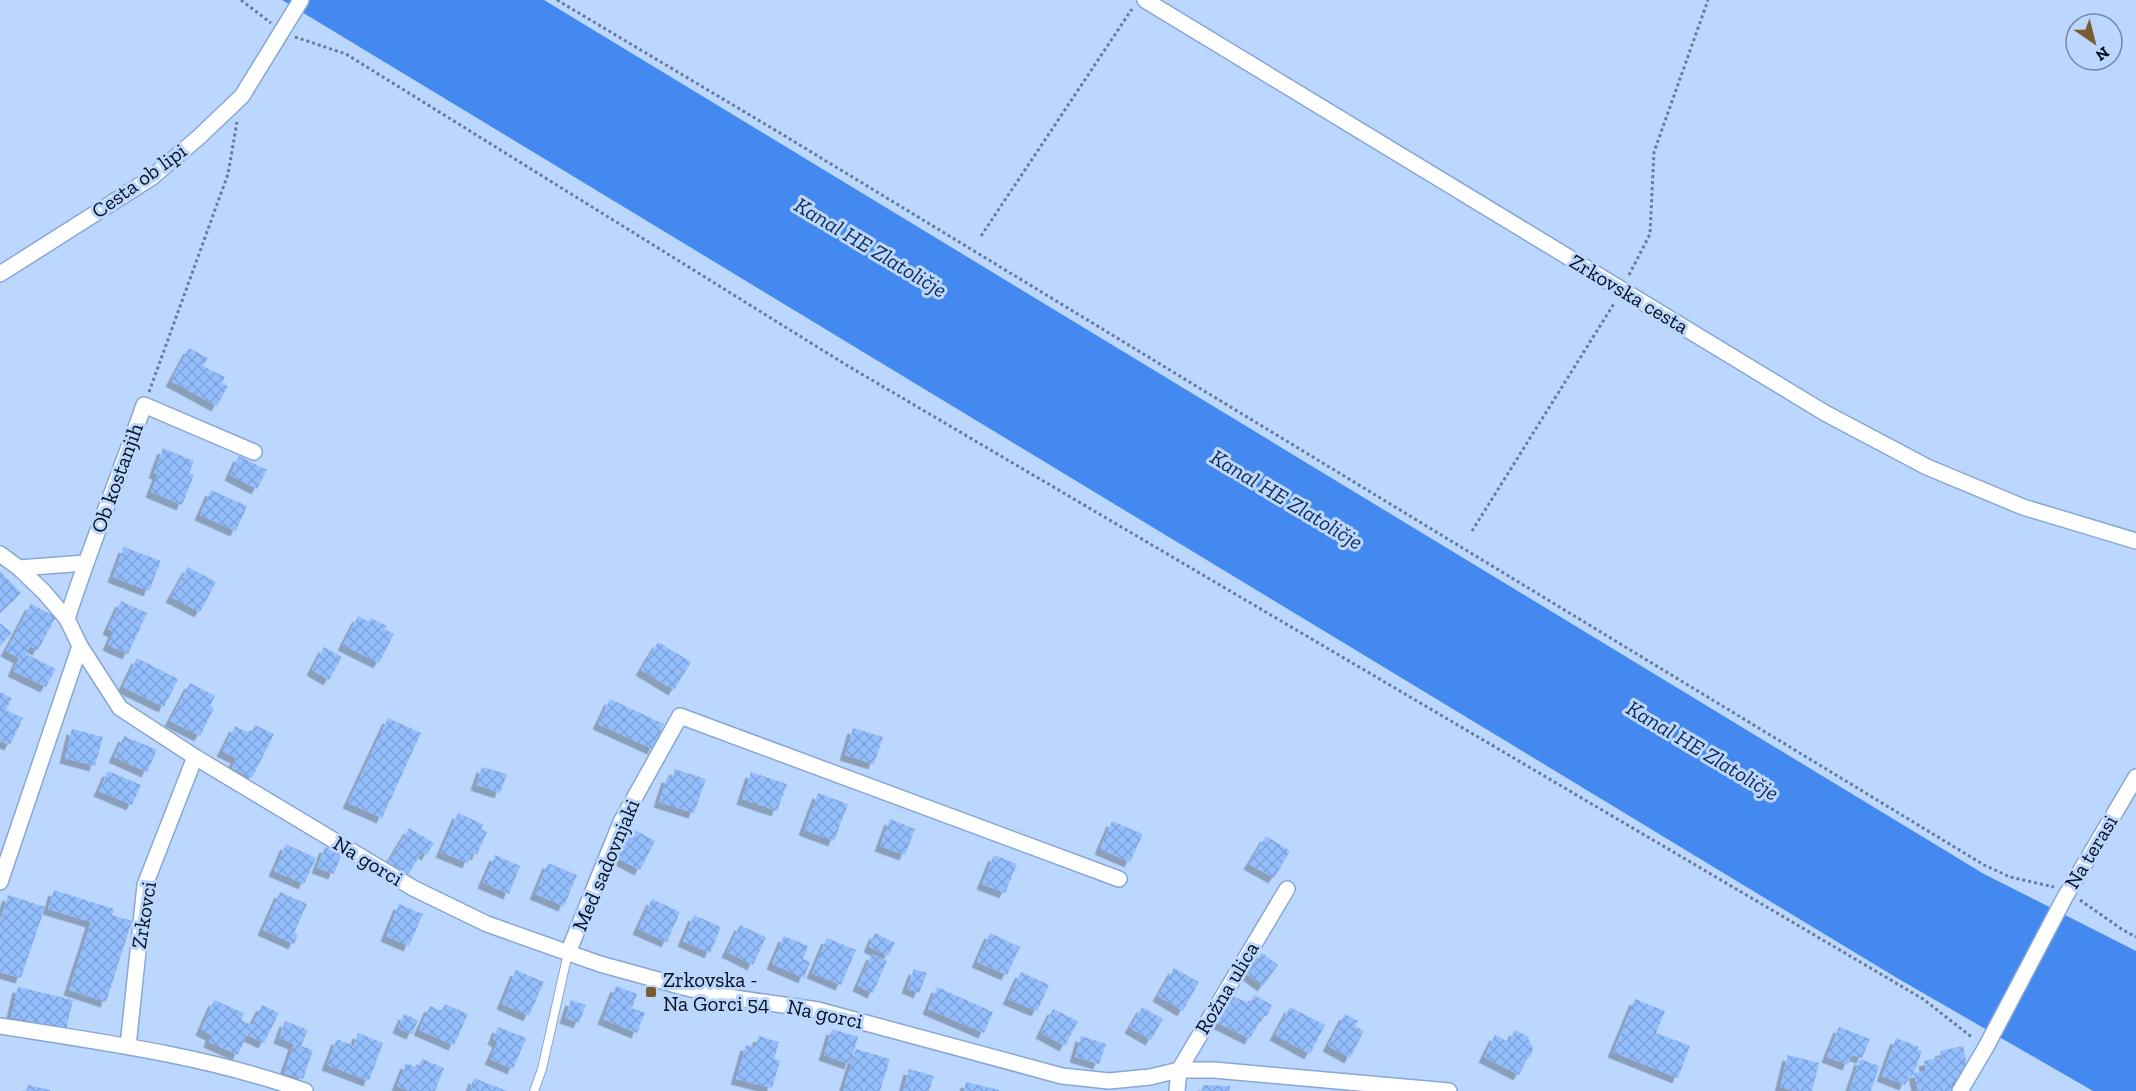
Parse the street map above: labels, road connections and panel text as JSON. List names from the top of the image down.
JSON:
{
  "streets": {
    "street": [
      "Cesta ob lipi",
      "Zrkovska cesta",
      "Ob kostanjih",
      "Na terasi",
      "Na gorci",
      "Med sadovnjaki",
      "Zrkovci",
      "Rožna ulica"
    ]
  },
  "crossings": [
    ["Ob kostanjih", "Na gorci"],
    ["Na gorci", "Med sadovnjaki"],
    ["Na gorci", "Zrkovci"],
    ["Na gorci", "Rožna ulica"]
  ],
  "water": ["Kanal HE Zlatoličje"],
  "places": {
    "transit": ["Zrkovska - Na Gorci 54"]
  },
  "north": "bottom right"
}
